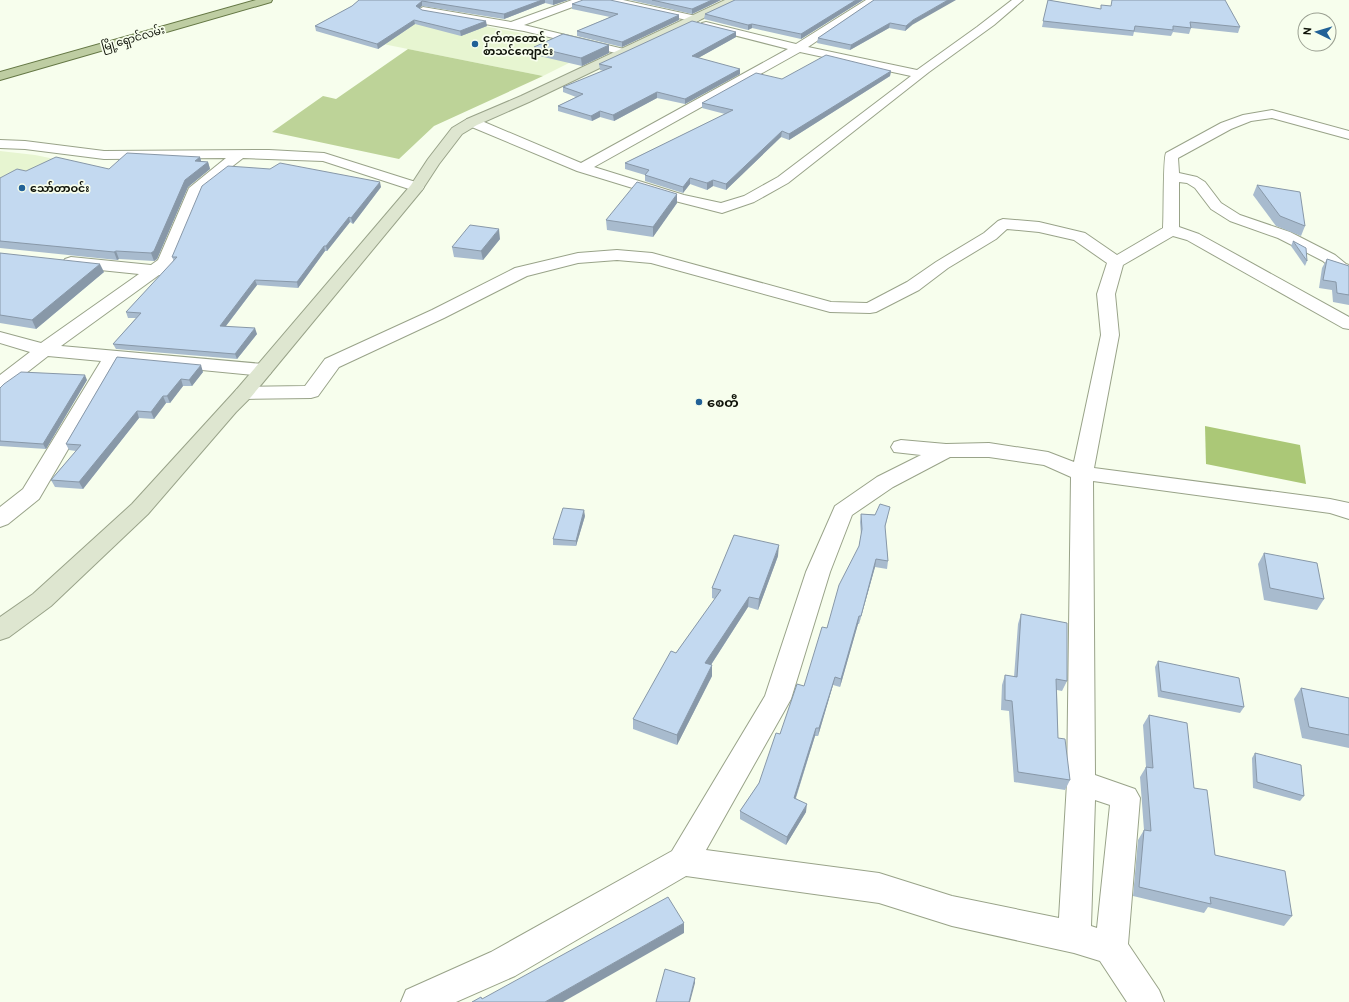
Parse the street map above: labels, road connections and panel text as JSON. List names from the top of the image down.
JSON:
{
  "streets": {
    "main road": ["မြို့ရှောင်လမ်း"]
  },
  "places": ["ငှက်ကတောင် စာသင်ကျောင်း", "သော်တာဝင်း", "စေတီ"],
  "north": "left"
}
